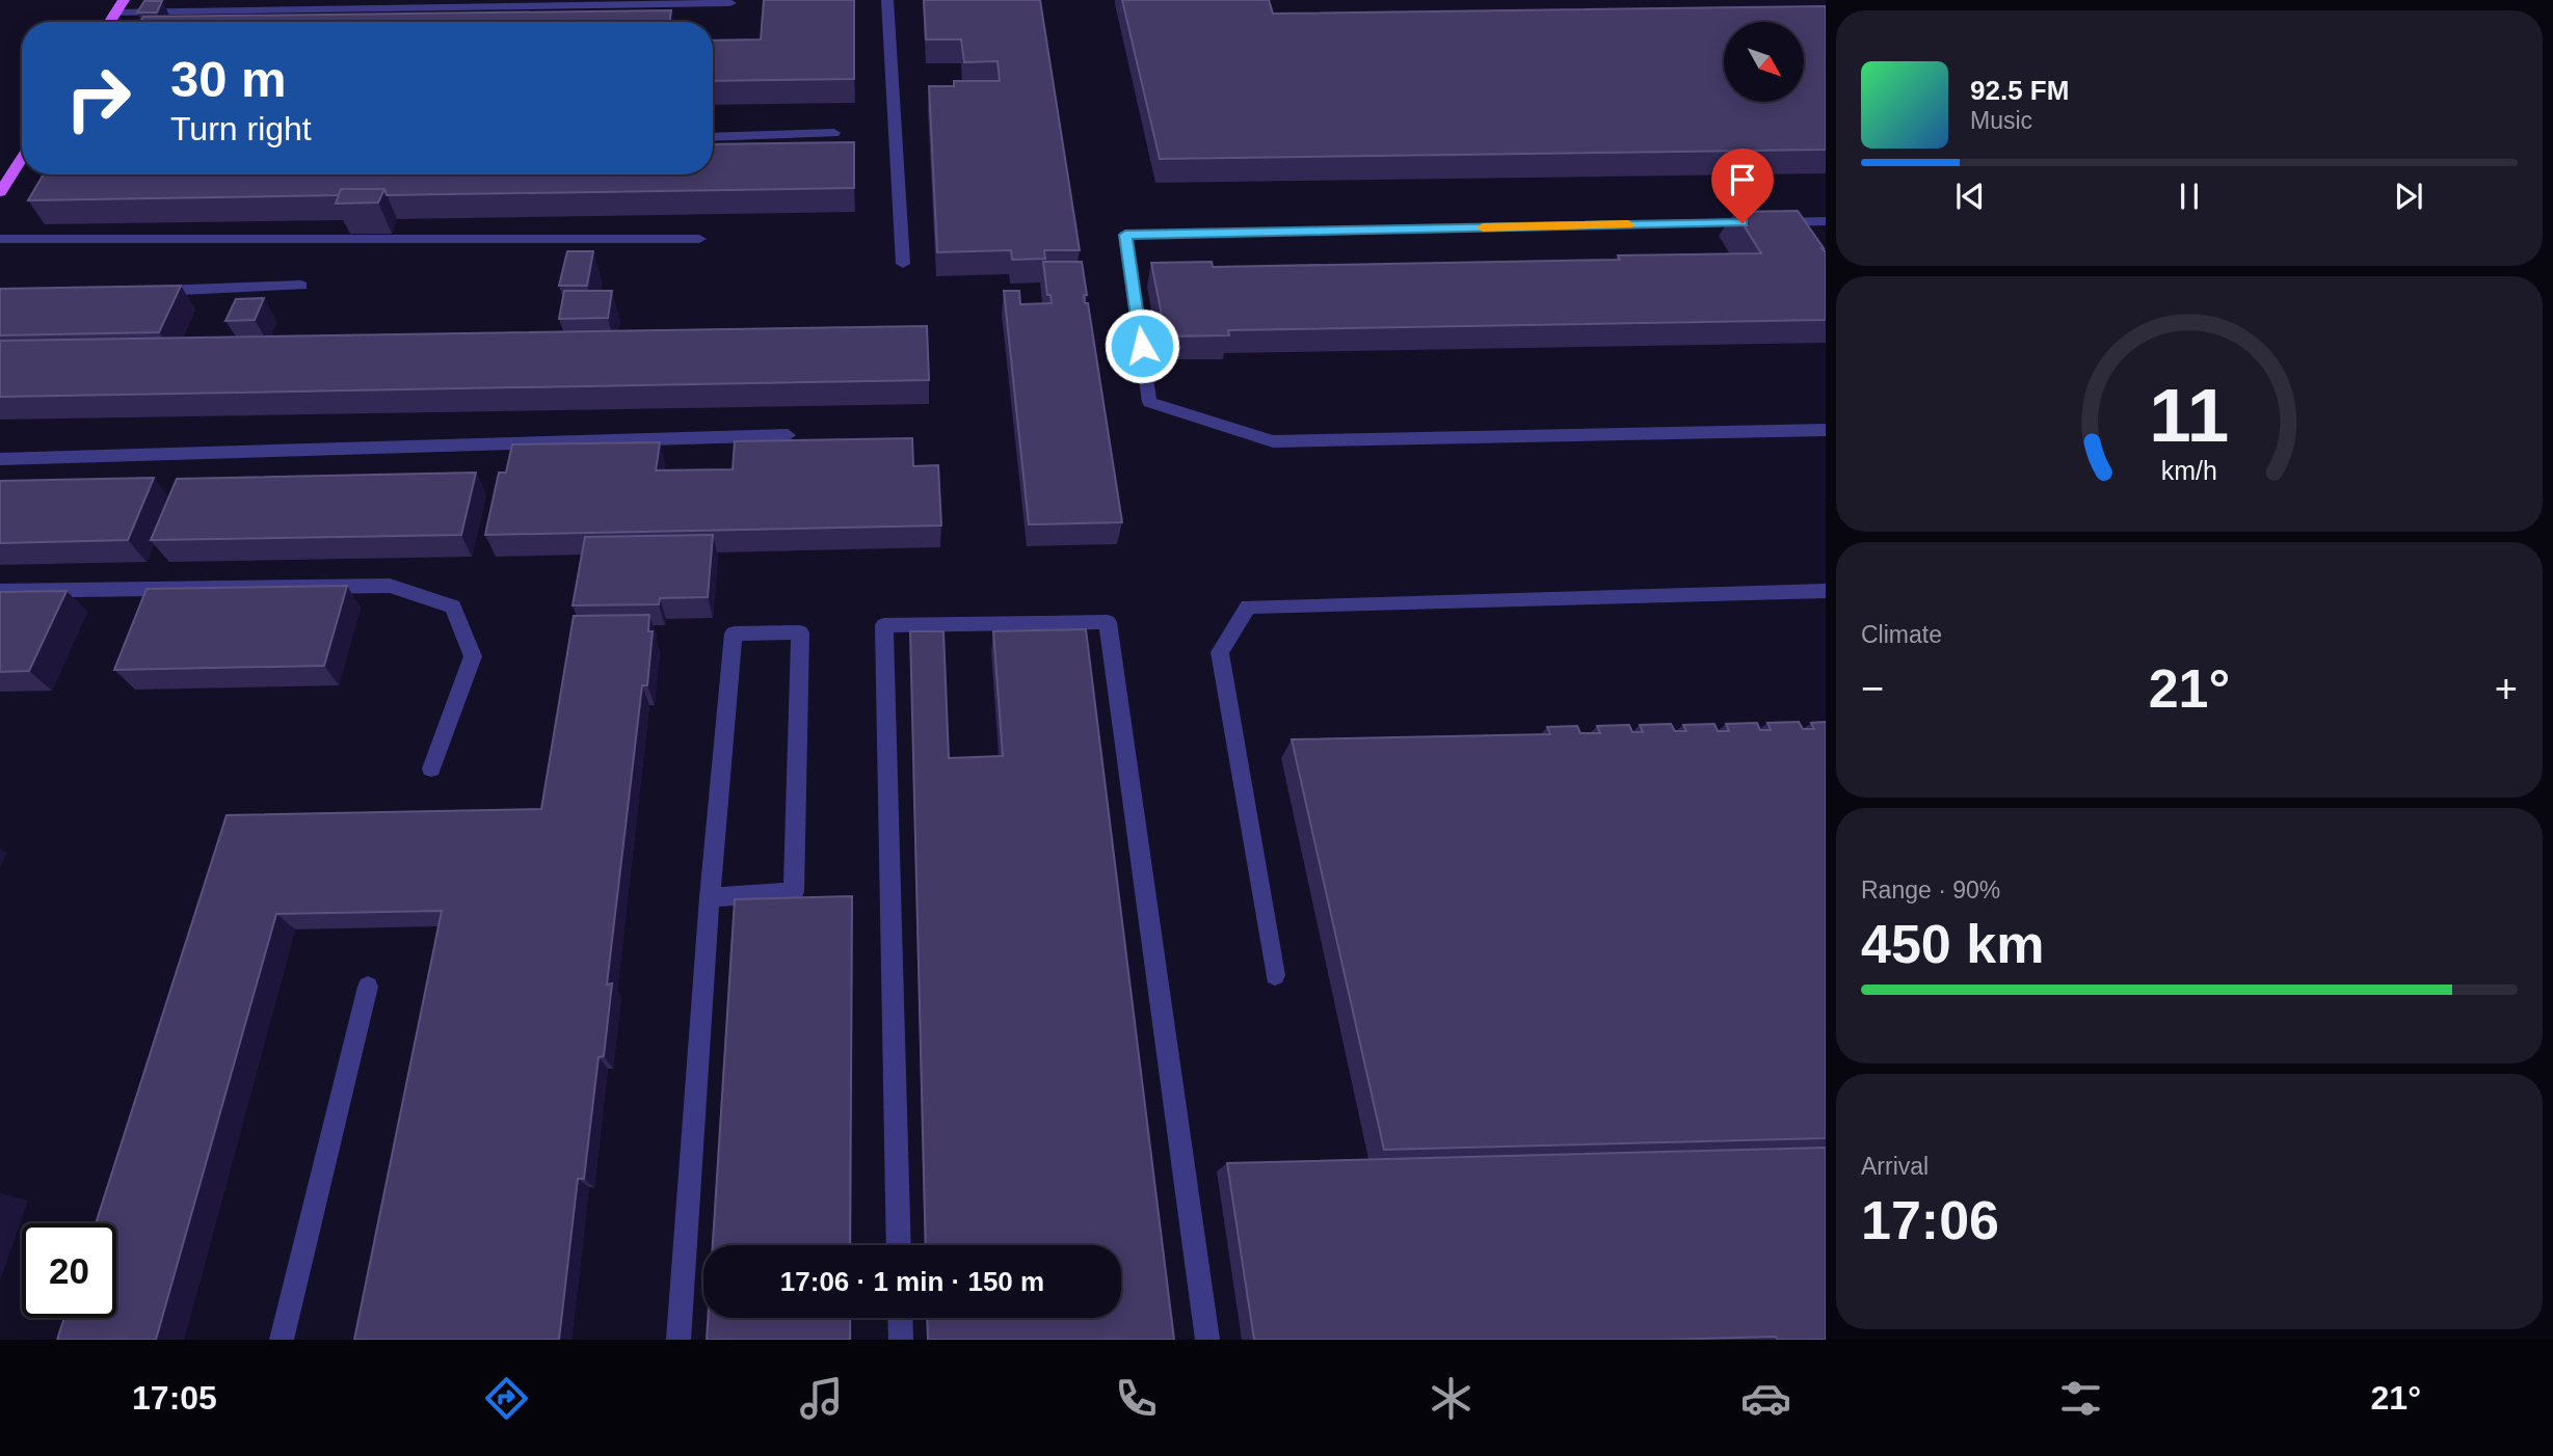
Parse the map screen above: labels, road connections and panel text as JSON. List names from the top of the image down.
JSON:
{
  "north": "bottom right",
  "page": {
    "turn": ["30 m", "Turn right"],
    "song": ["92.5 FM", "Music"],
    "tile": [
      "Climate",
      ["Range · 90%", "450 km"],
      ["Arrival", "17:06"]
    ],
    "heat": ["−", "21°", "+"],
    "limit": "20",
    "trip": "17:06 · 1 min · 150 m",
    "tabs": ["17:05", "21°"],
    "gauge": ["11", "km/h"]
  }
}
